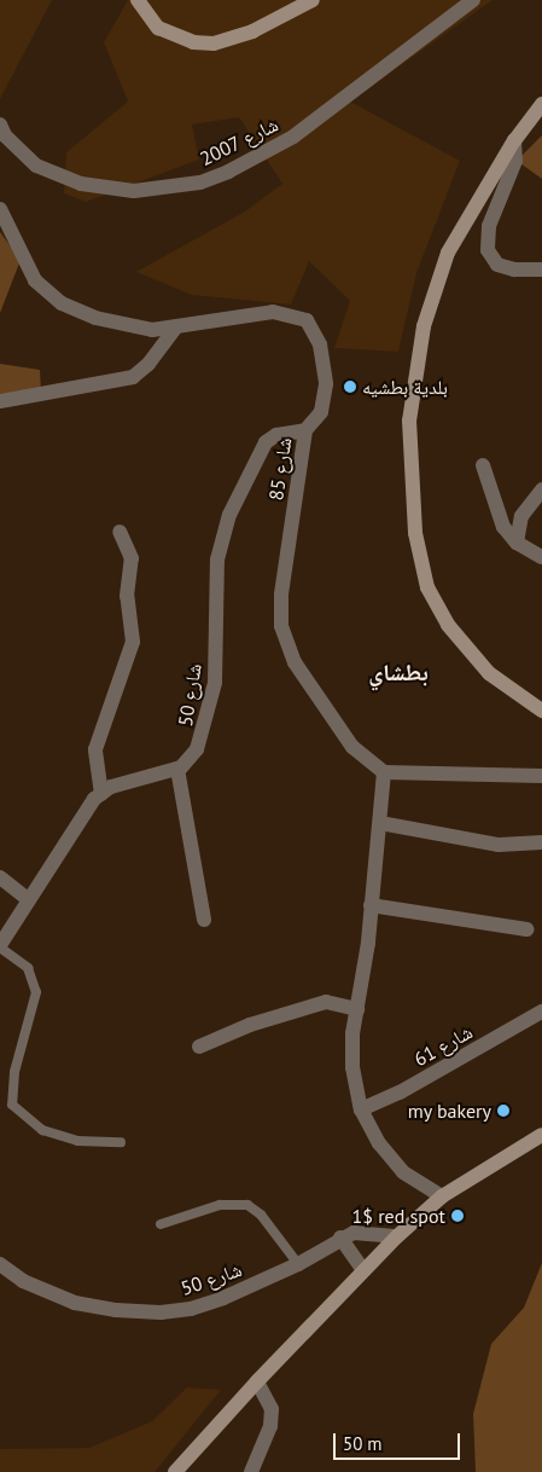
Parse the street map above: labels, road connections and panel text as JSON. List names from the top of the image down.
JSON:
{
  "streets": {
    "street": [
      "شارع 2007",
      "شارع 85",
      "شارع 50",
      "شارع 61"
    ]
  },
  "crossings": [
    ["شارع 85", "شارع 50"]
  ],
  "districts": ["بطشاي"],
  "places": ["بلدية بطشيه", "my bakery", "1$ red spot"],
  "scale_bar": "50 m"
}
